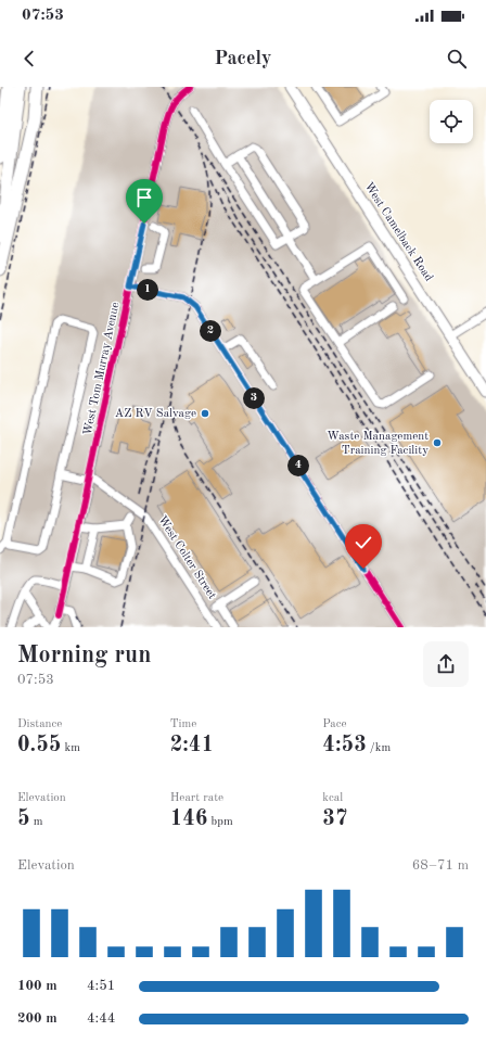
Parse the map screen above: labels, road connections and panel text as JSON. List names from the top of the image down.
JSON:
{
  "streets": {
    "main road": ["West Camelback Road"],
    "street": ["West Tom Murray Avenue", "West Colter Street"]
  },
  "crossings": [
    ["West Tom Murray Avenue", "West Colter Street"]
  ],
  "places": ["AZ RV Salvage", "Waste Management Training Facility"],
  "page": {
    "status": "07:53",
    "header": "Pacely",
    "pins": [
      "1",
      "2",
      "3",
      "4"
    ],
    "heading": ["Morning run", "07:53"],
    "stats": [
      ["Distance", "0.55 km"],
      ["Time", "2:41"],
      ["Pace", "4:53 /km"],
      ["Elevation", "5 m"],
      ["Heart rate", "146 bpm"],
      ["kcal", "37"]
    ],
    "chart": ["Elevation", "68–71 m"],
    "list": [
      {
        "name": "100 m",
        "note": "4:51"
      },
      {
        "name": "200 m",
        "note": "4:44"
      }
    ]
  }
}
